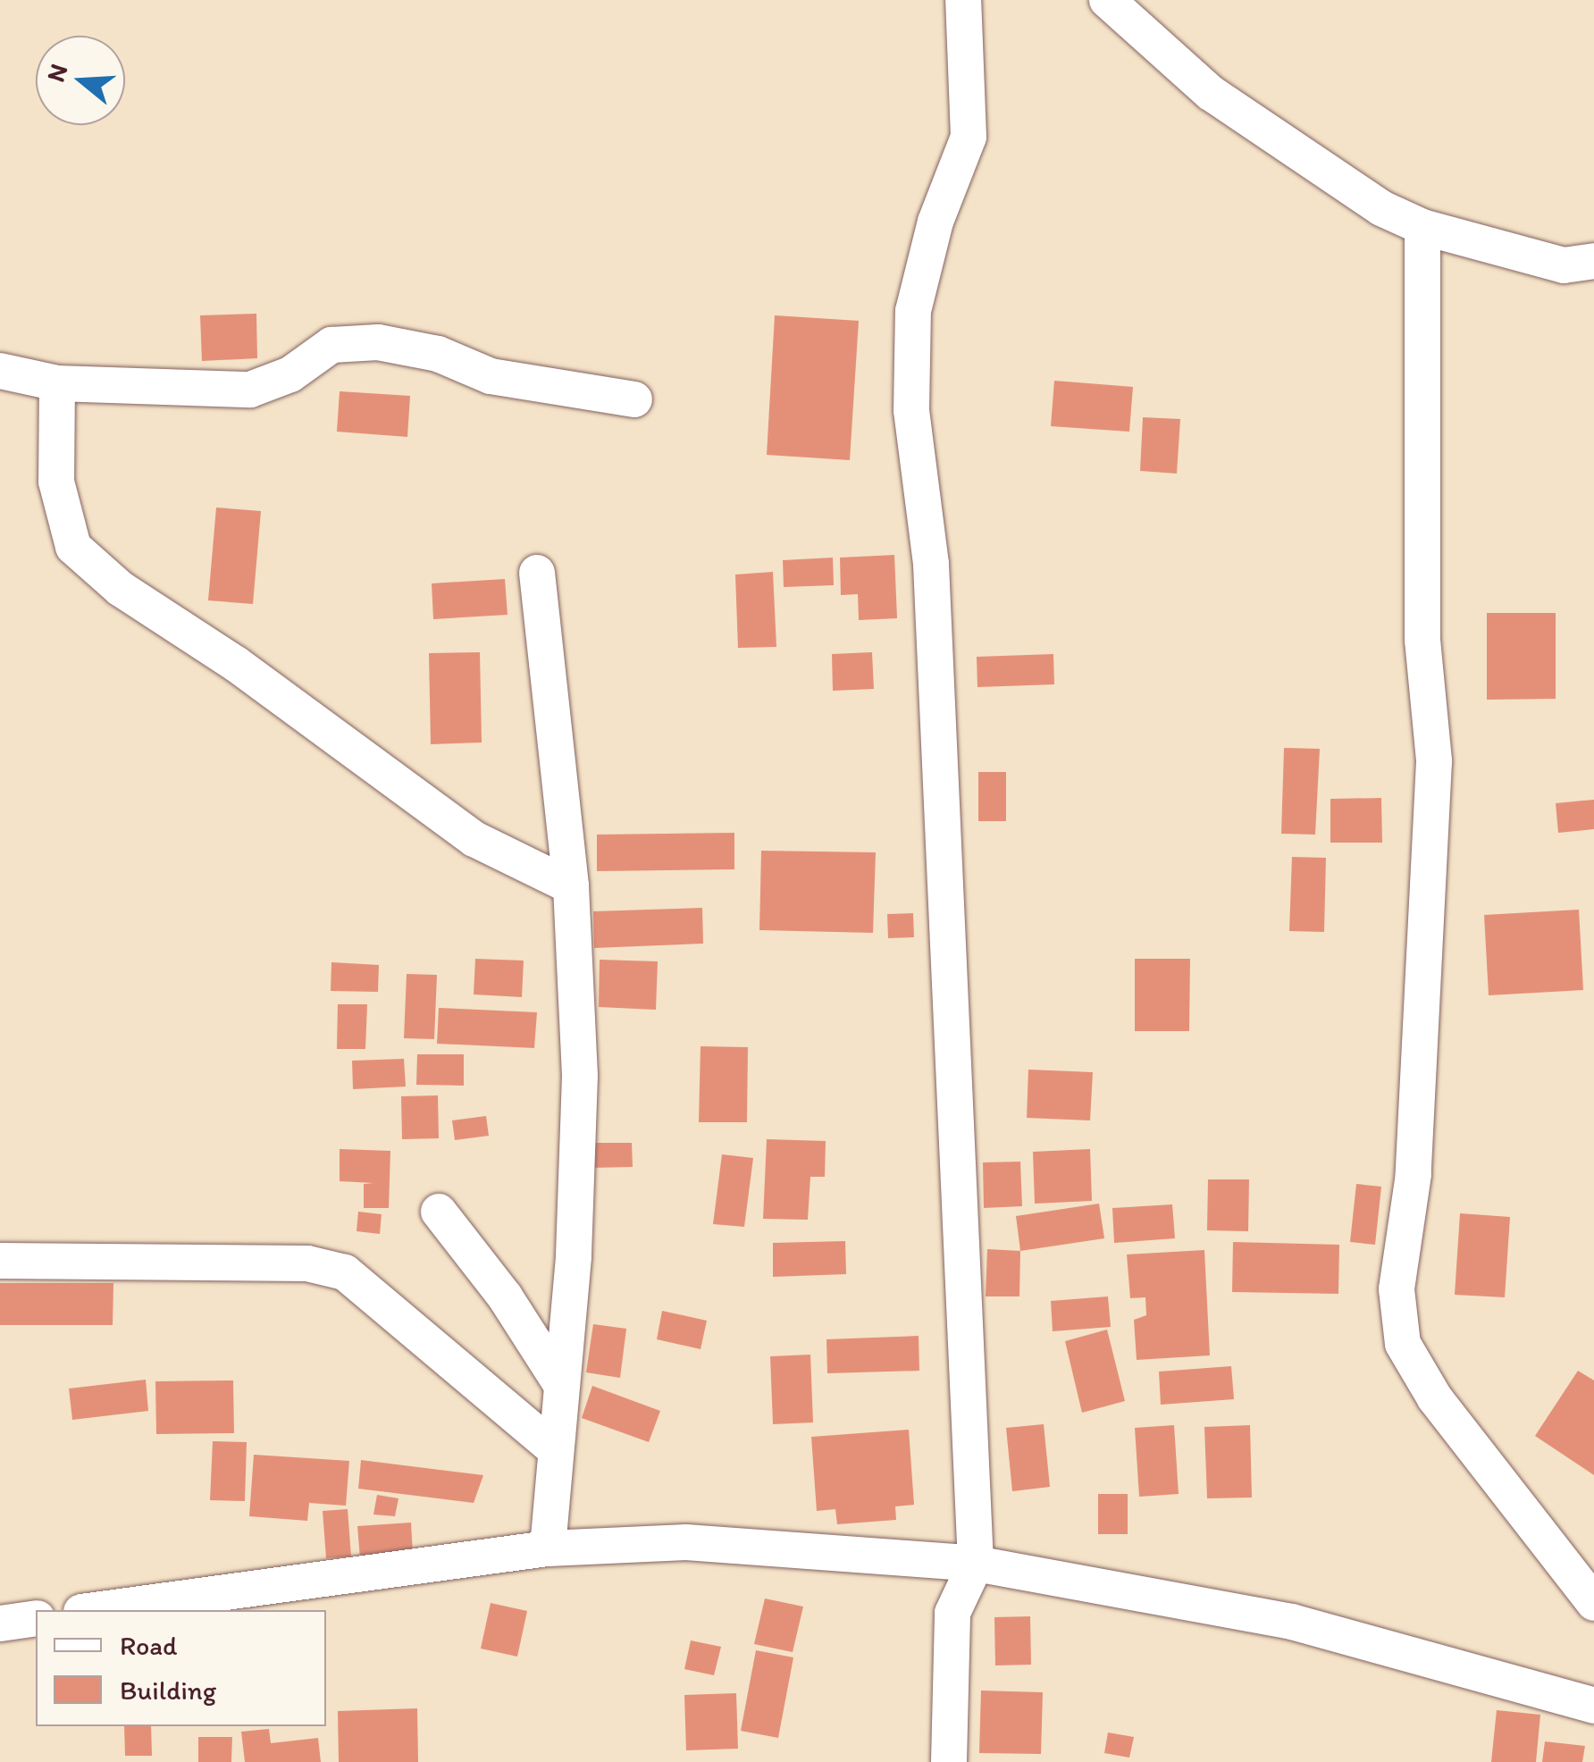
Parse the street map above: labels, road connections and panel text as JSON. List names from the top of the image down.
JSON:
{
  "legend": ["Road", "Building"],
  "north": "left"
}
